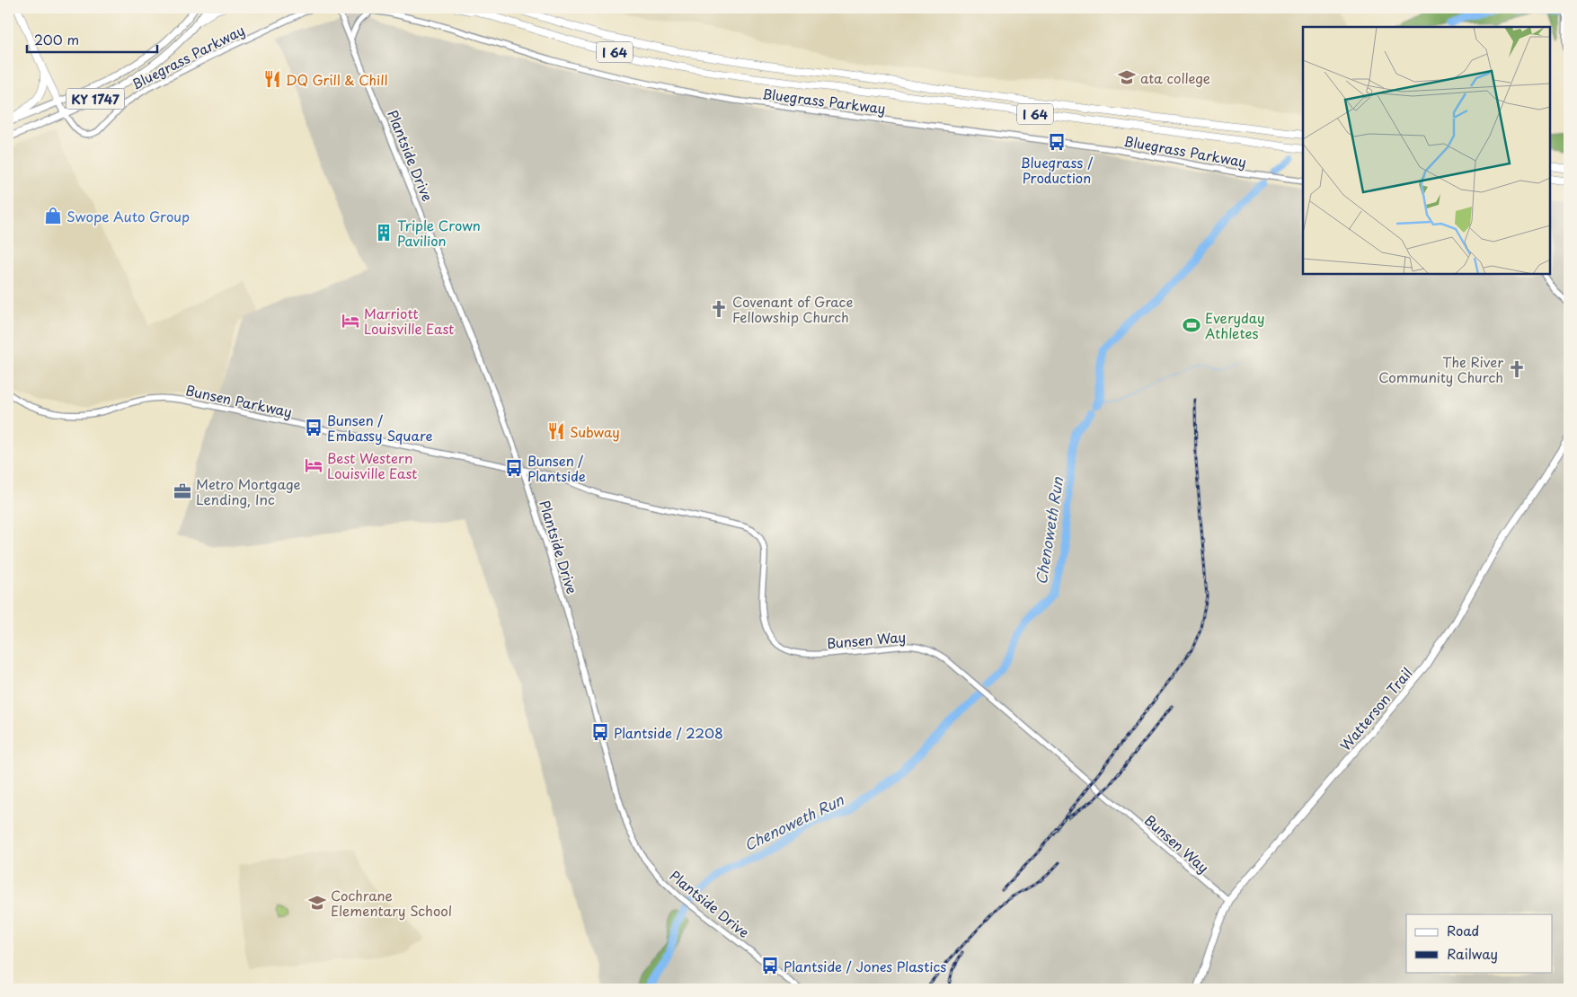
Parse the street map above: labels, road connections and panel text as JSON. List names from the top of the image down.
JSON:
{
  "streets": {
    "highway": ["I 64"],
    "main road": ["KY 1747", "Watterson Trail"],
    "street": [
      "Bluegrass Parkway",
      "Plantside Drive",
      "Bunsen Parkway",
      "Bunsen Way"
    ]
  },
  "crossings": [
    ["Bluegrass Parkway", "KY 1747"],
    ["Plantside Drive", "Bunsen Parkway"],
    ["Plantside Drive", "Bunsen Way"],
    ["Bunsen Parkway", "Bunsen Way"],
    ["Bunsen Way", "Watterson Trail"]
  ],
  "water": ["Chenoweth Run"],
  "places": {
    "school or university": ["ata college", "Cochrane Elementary School"],
    "restaurant": ["DQ Grill & Chill", "Subway"],
    "bus stop": [
      "Bluegrass / Production",
      "Bunsen / Embassy Square",
      "Bunsen / Plantside",
      "Plantside / 2208",
      "Plantside / Jones Plastics"
    ],
    "shop": ["Swope Auto Group"],
    "building": ["Triple Crown Pavilion"],
    "church": ["Covenant of Grace Fellowship Church", "The River Community Church"],
    "hotel": ["Marriott Louisville East", "Best Western Louisville East"],
    "sports": ["Everyday Athletes"],
    "office": ["Metro Mortgage Lending, Inc"]
  },
  "legend": ["Road", "Railway"],
  "scale_bar": "200 m"
}
